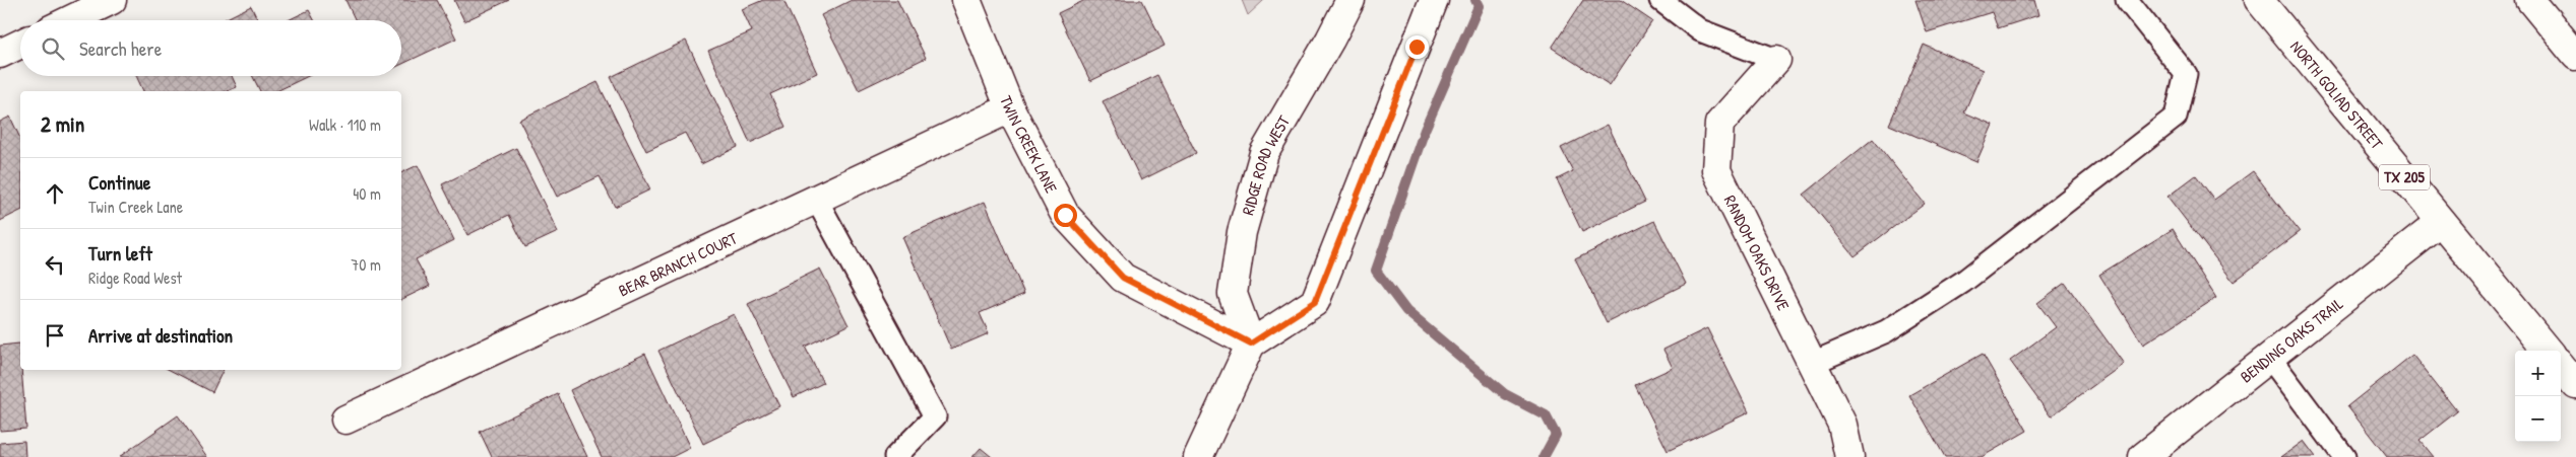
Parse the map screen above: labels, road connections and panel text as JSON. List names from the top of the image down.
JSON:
{
  "streets": {
    "street": [
      "NORTH GOLIAD STREET",
      "TWIN CREEK LANE",
      "RIDGE ROAD WEST",
      "TX 205",
      "RANDOM OAKS DRIVE",
      "BEAR BRANCH COURT",
      "BENDING OAKS TRAIL"
    ]
  },
  "crossings": [
    ["NORTH GOLIAD STREET", "BENDING OAKS TRAIL"],
    ["TWIN CREEK LANE", "RIDGE ROAD WEST"],
    ["TWIN CREEK LANE", "BEAR BRANCH COURT"]
  ],
  "page": {
    "search": "Search here",
    "heading": ["2 min", "Walk · 110 m"],
    "list": [
      ["Continue", "Twin Creek Lane", "40 m"],
      ["Turn left", "Ridge Road West", "70 m"],
      "Arrive at destination"
    ],
    "map_buttons": ["+", "−"]
  }
}
